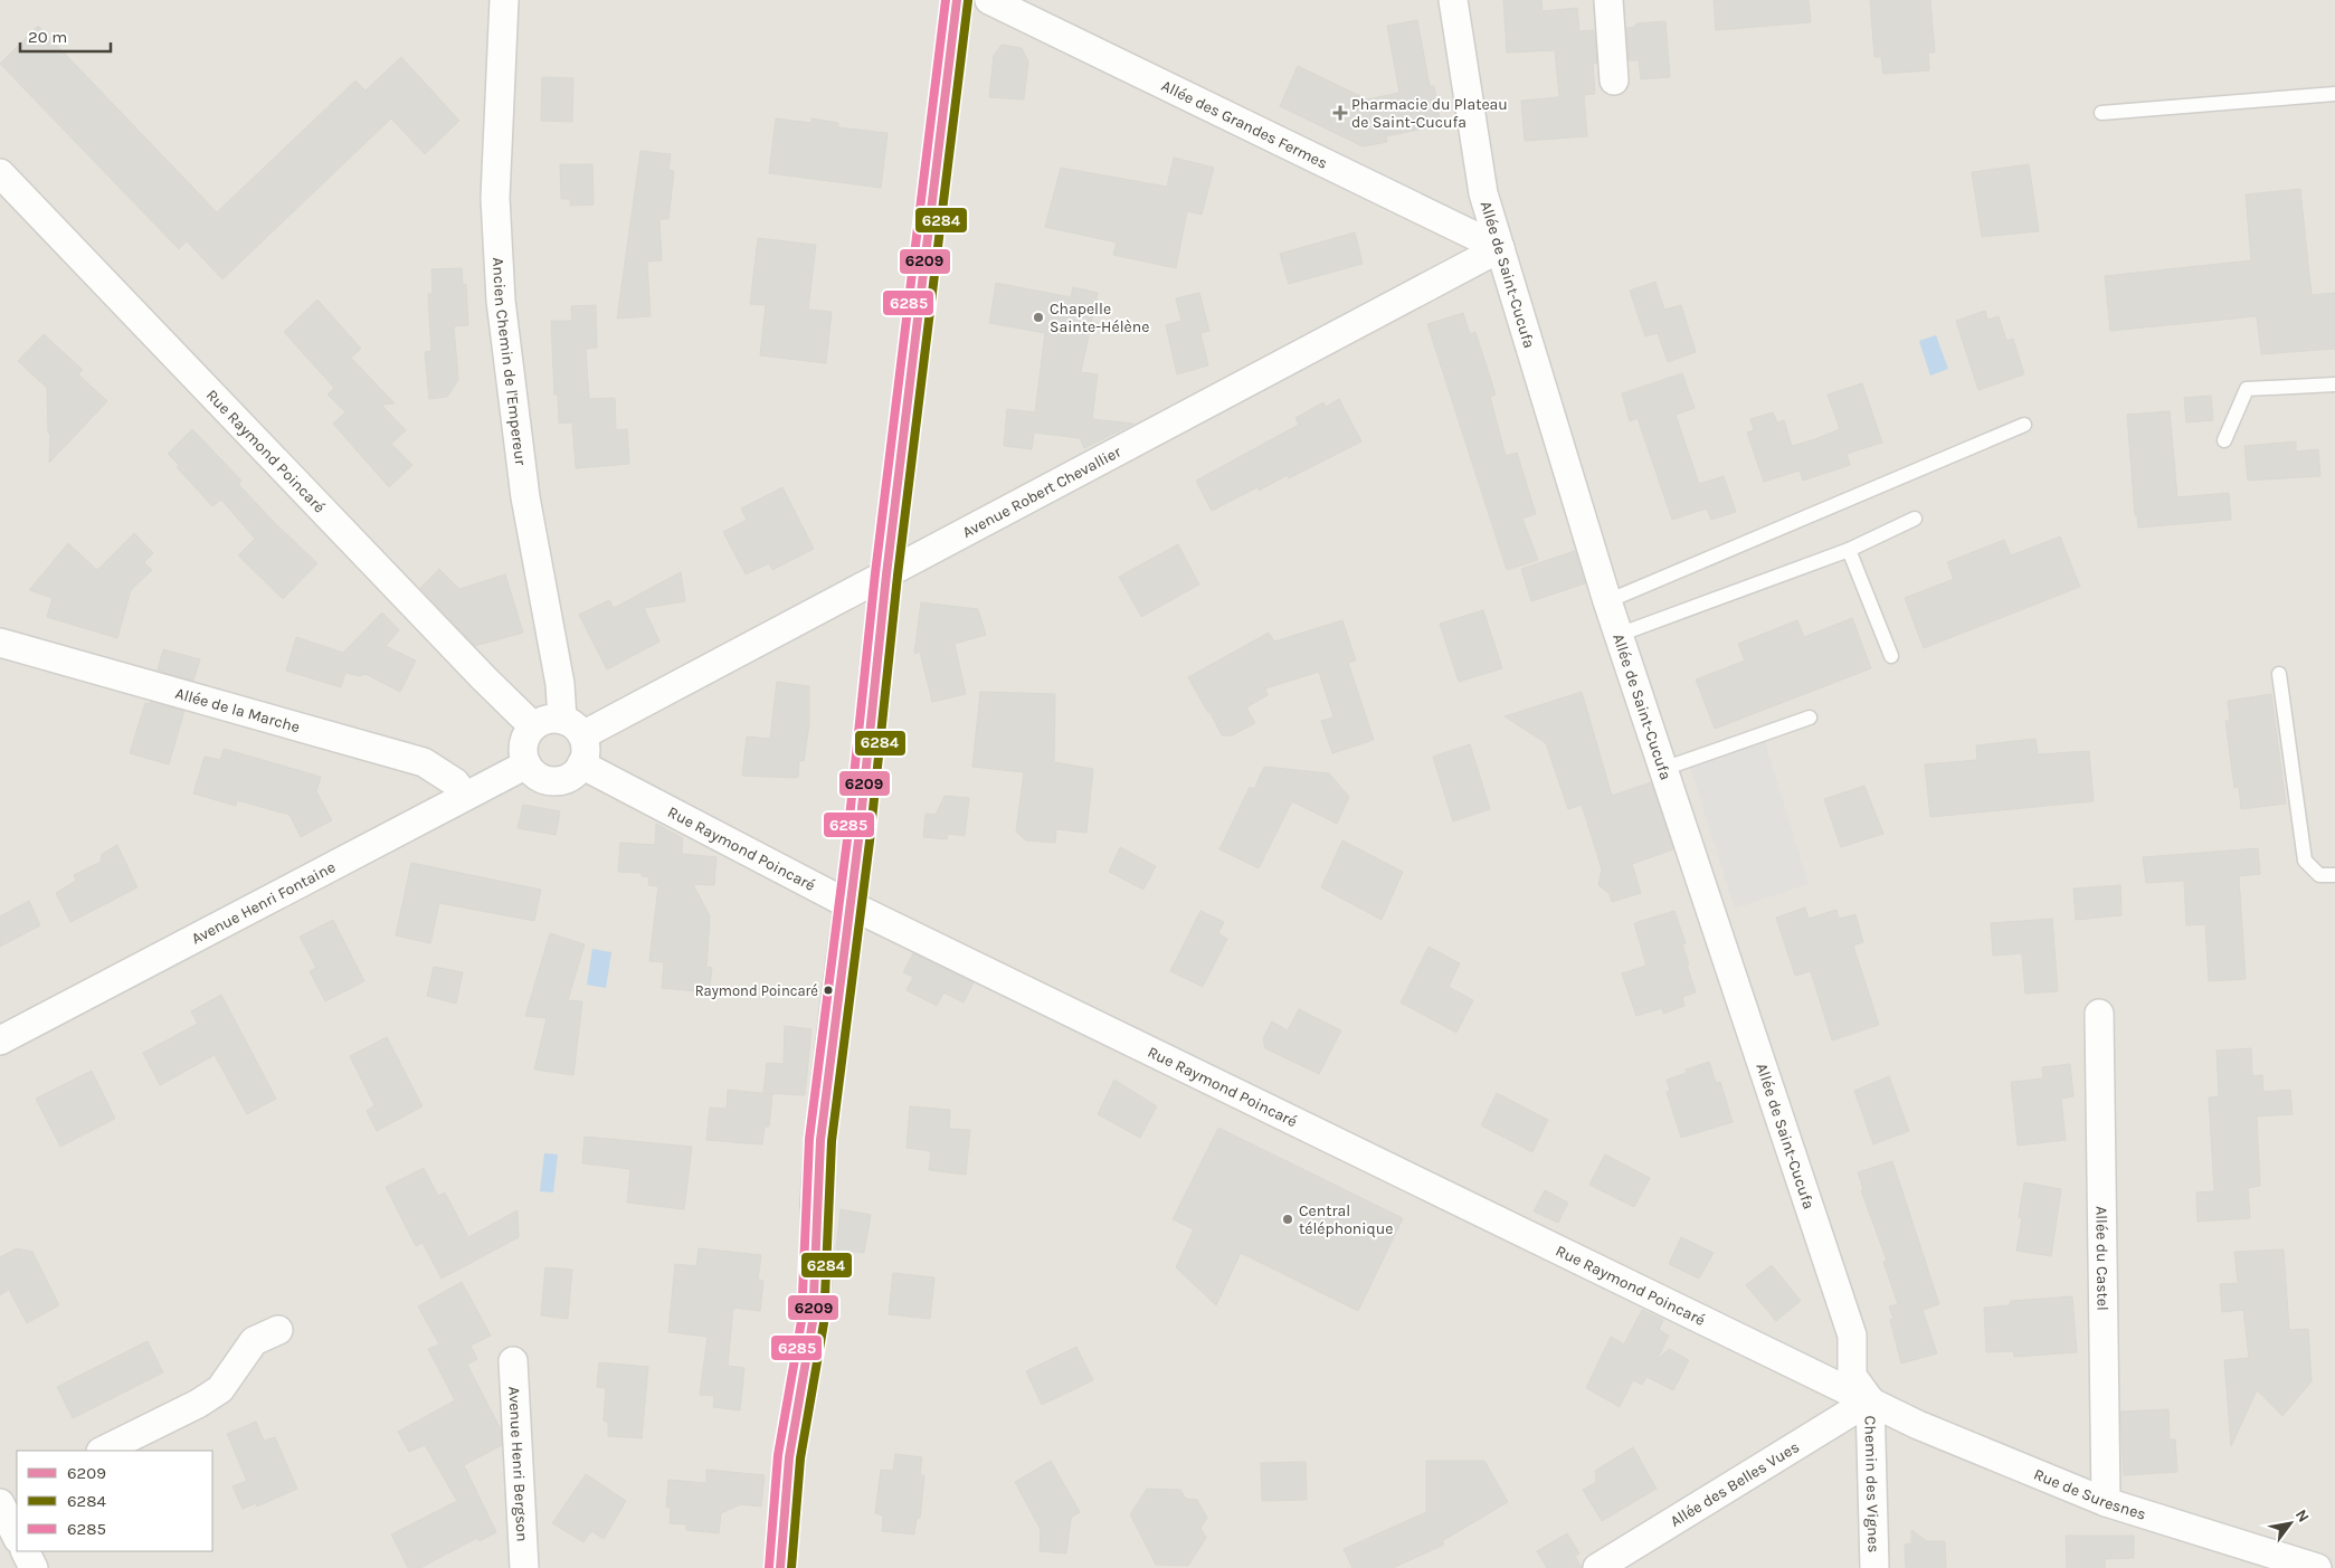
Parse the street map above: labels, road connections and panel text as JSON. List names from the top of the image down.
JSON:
{
  "streets": {
    "street": [
      "Allée des Grandes Fermes",
      "Allée de Saint-Cucufa",
      "Ancien Chemin de l'Empereur",
      "Rue Raymond Poincaré",
      "Avenue Robert Chevallier",
      "Allée de la Marche",
      "Avenue Henri Fontaine",
      "Allée du Castel",
      "Avenue Henri Bergson",
      "Allée des Belles Vues",
      "Chemin des Vignes",
      "Rue de Suresnes"
    ]
  },
  "crossings": [
    ["Allée des Grandes Fermes", "Allée de Saint-Cucufa"],
    ["Allée des Grandes Fermes", "Avenue Robert Chevallier"],
    ["Allée de Saint-Cucufa", "Rue Raymond Poincaré"],
    ["Allée de Saint-Cucufa", "Avenue Robert Chevallier"],
    ["Allée de Saint-Cucufa", "Allée des Belles Vues"],
    ["Allée de Saint-Cucufa", "Chemin des Vignes"],
    ["Allée de Saint-Cucufa", "Rue de Suresnes"],
    ["Ancien Chemin de l'Empereur", "Rue Raymond Poincaré"],
    ["Ancien Chemin de l'Empereur", "Avenue Robert Chevallier"],
    ["Ancien Chemin de l'Empereur", "Avenue Henri Fontaine"],
    ["Rue Raymond Poincaré", "Avenue Robert Chevallier"],
    ["Rue Raymond Poincaré", "Avenue Henri Fontaine"],
    ["Rue Raymond Poincaré", "Allée des Belles Vues"],
    ["Rue Raymond Poincaré", "Chemin des Vignes"],
    ["Rue Raymond Poincaré", "Rue de Suresnes"],
    ["Avenue Robert Chevallier", "Avenue Henri Fontaine"],
    ["Allée de la Marche", "Avenue Henri Fontaine"],
    ["Allée du Castel", "Rue de Suresnes"],
    ["Allée des Belles Vues", "Chemin des Vignes"],
    ["Allée des Belles Vues", "Rue de Suresnes"],
    ["Chemin des Vignes", "Rue de Suresnes"]
  ],
  "places": {
    "health": ["Pharmacie du Plateau de Saint-Cucufa"],
    "other": ["Chapelle Sainte-Hélène", "Raymond Poincaré", "Central téléphonique"]
  },
  "lines": ["transit line 6209", "transit line 6285", "transit line 6284"],
  "legend": ["6209", "6284", "6285"],
  "scale_bar": "20 m",
  "north": "top right"
}
